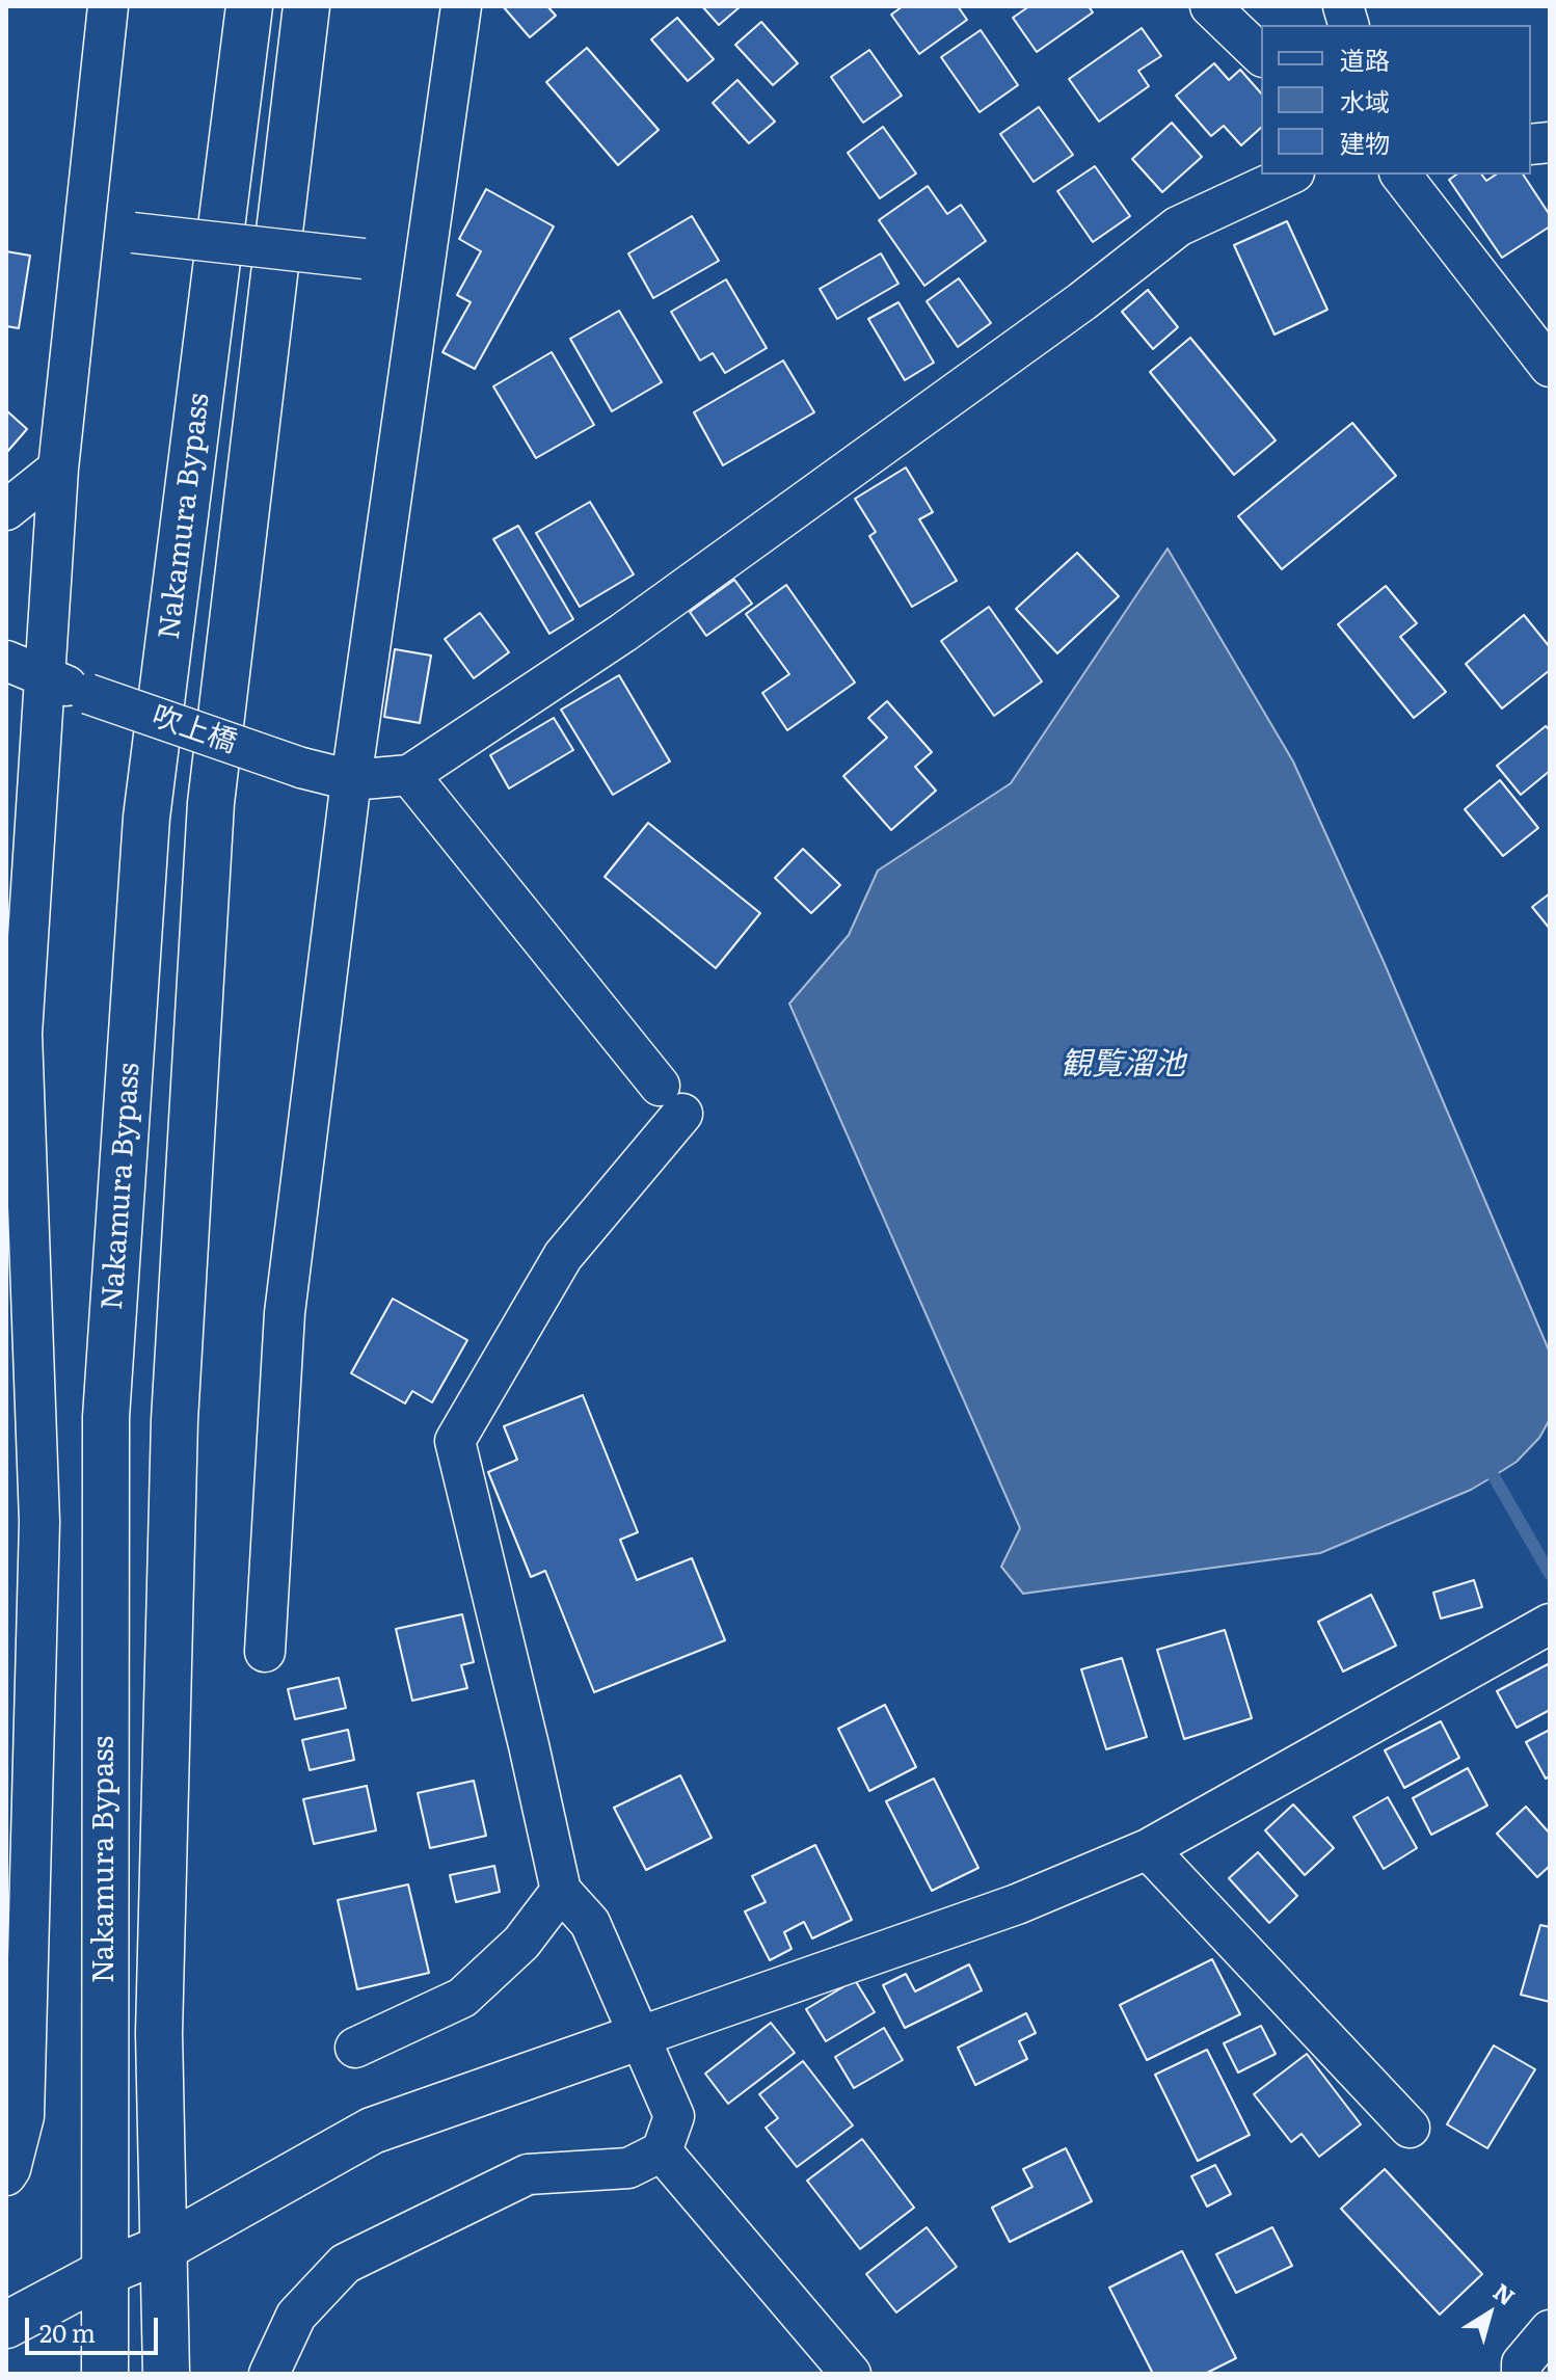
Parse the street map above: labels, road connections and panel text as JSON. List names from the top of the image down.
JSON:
{
  "streets": {
    "main road": ["Nakamura Bypass"],
    "street": ["吹上橋"]
  },
  "water": ["観覧溜池"],
  "legend": ["道路", "水域", "建物"],
  "scale_bar": "20 m",
  "north": "top right"
}
